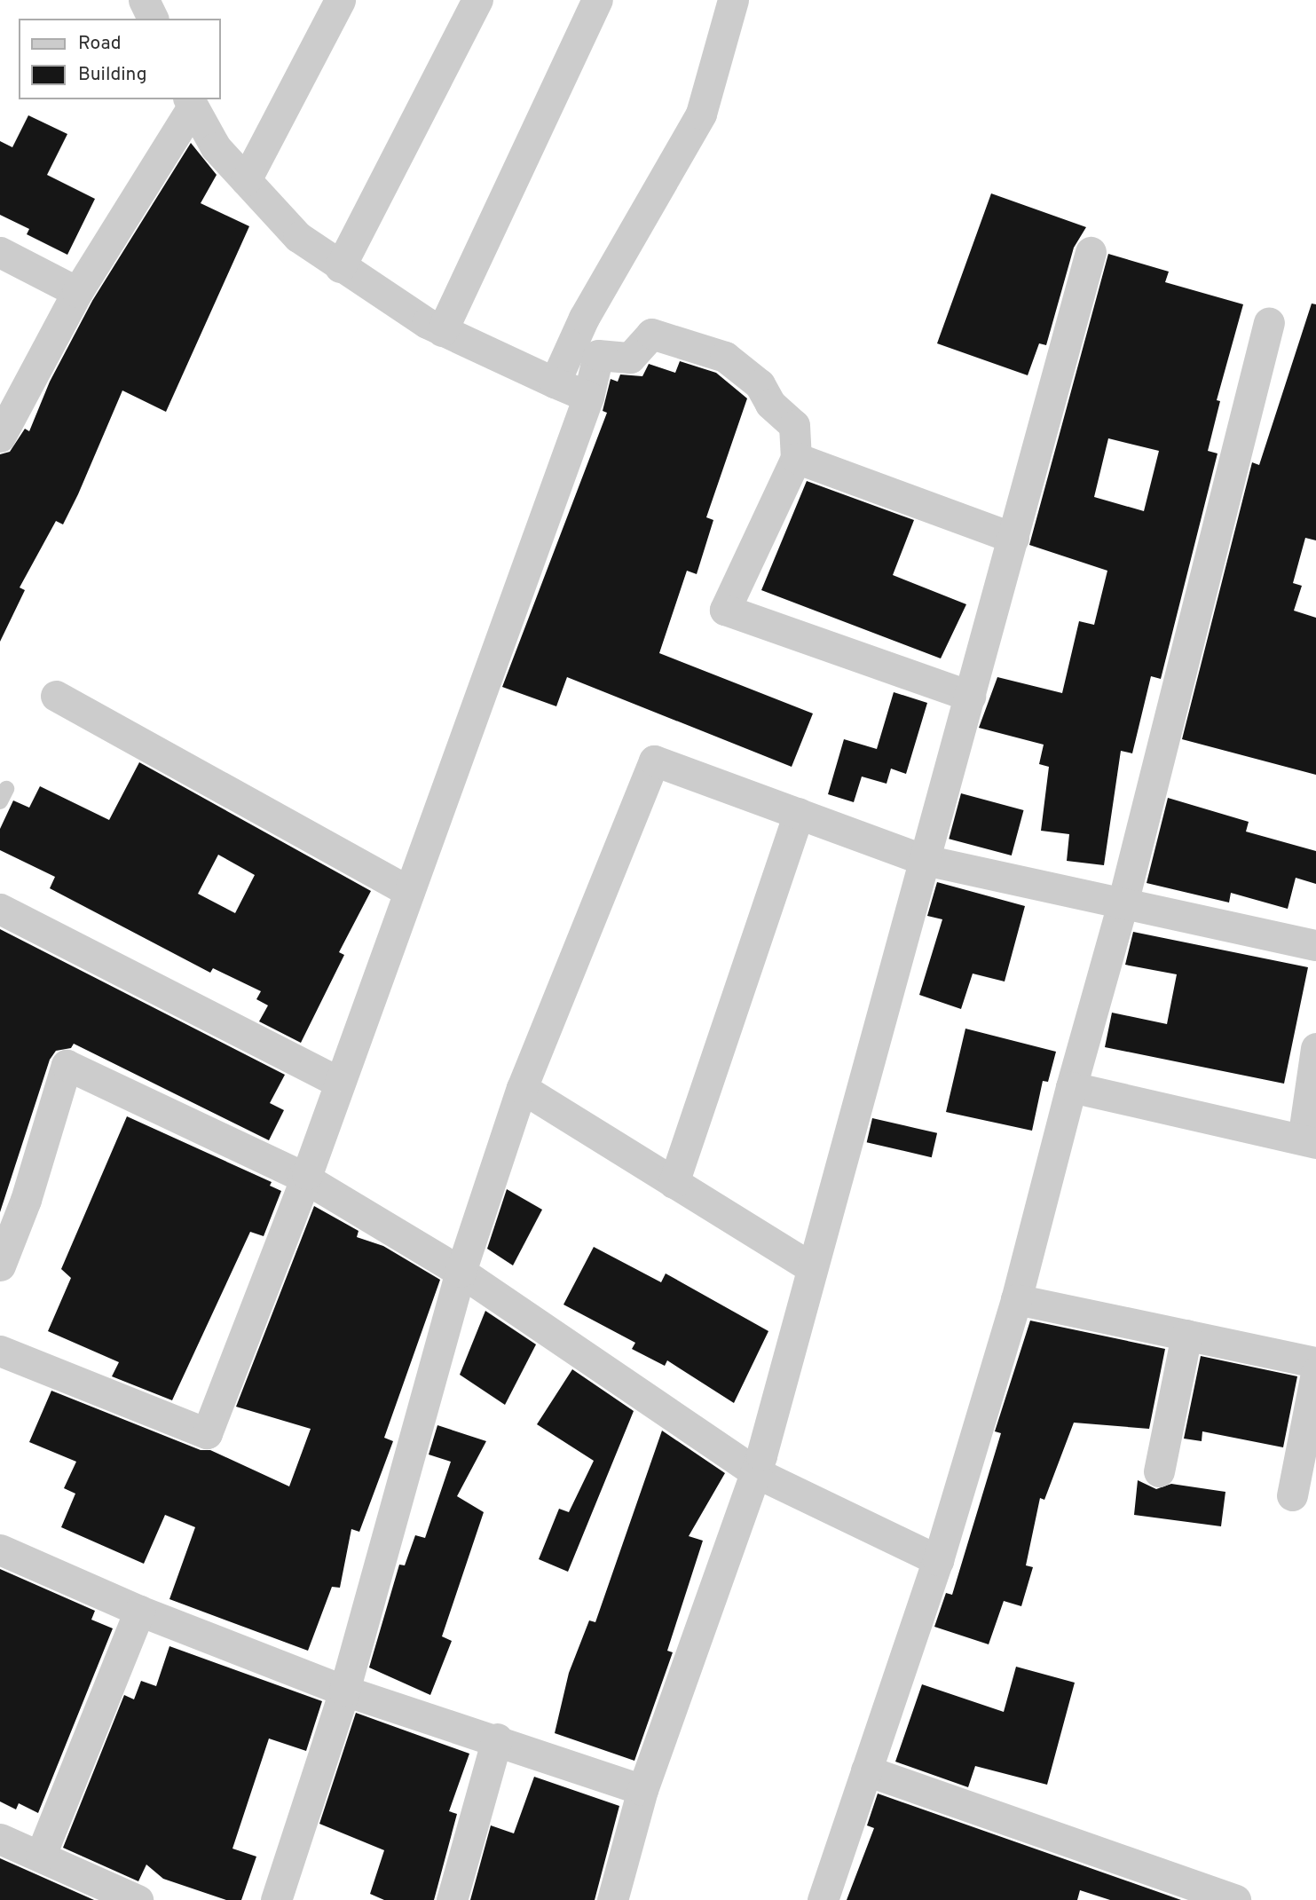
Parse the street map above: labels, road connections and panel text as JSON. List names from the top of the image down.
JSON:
{
  "legend": ["Road", "Building"]
}
